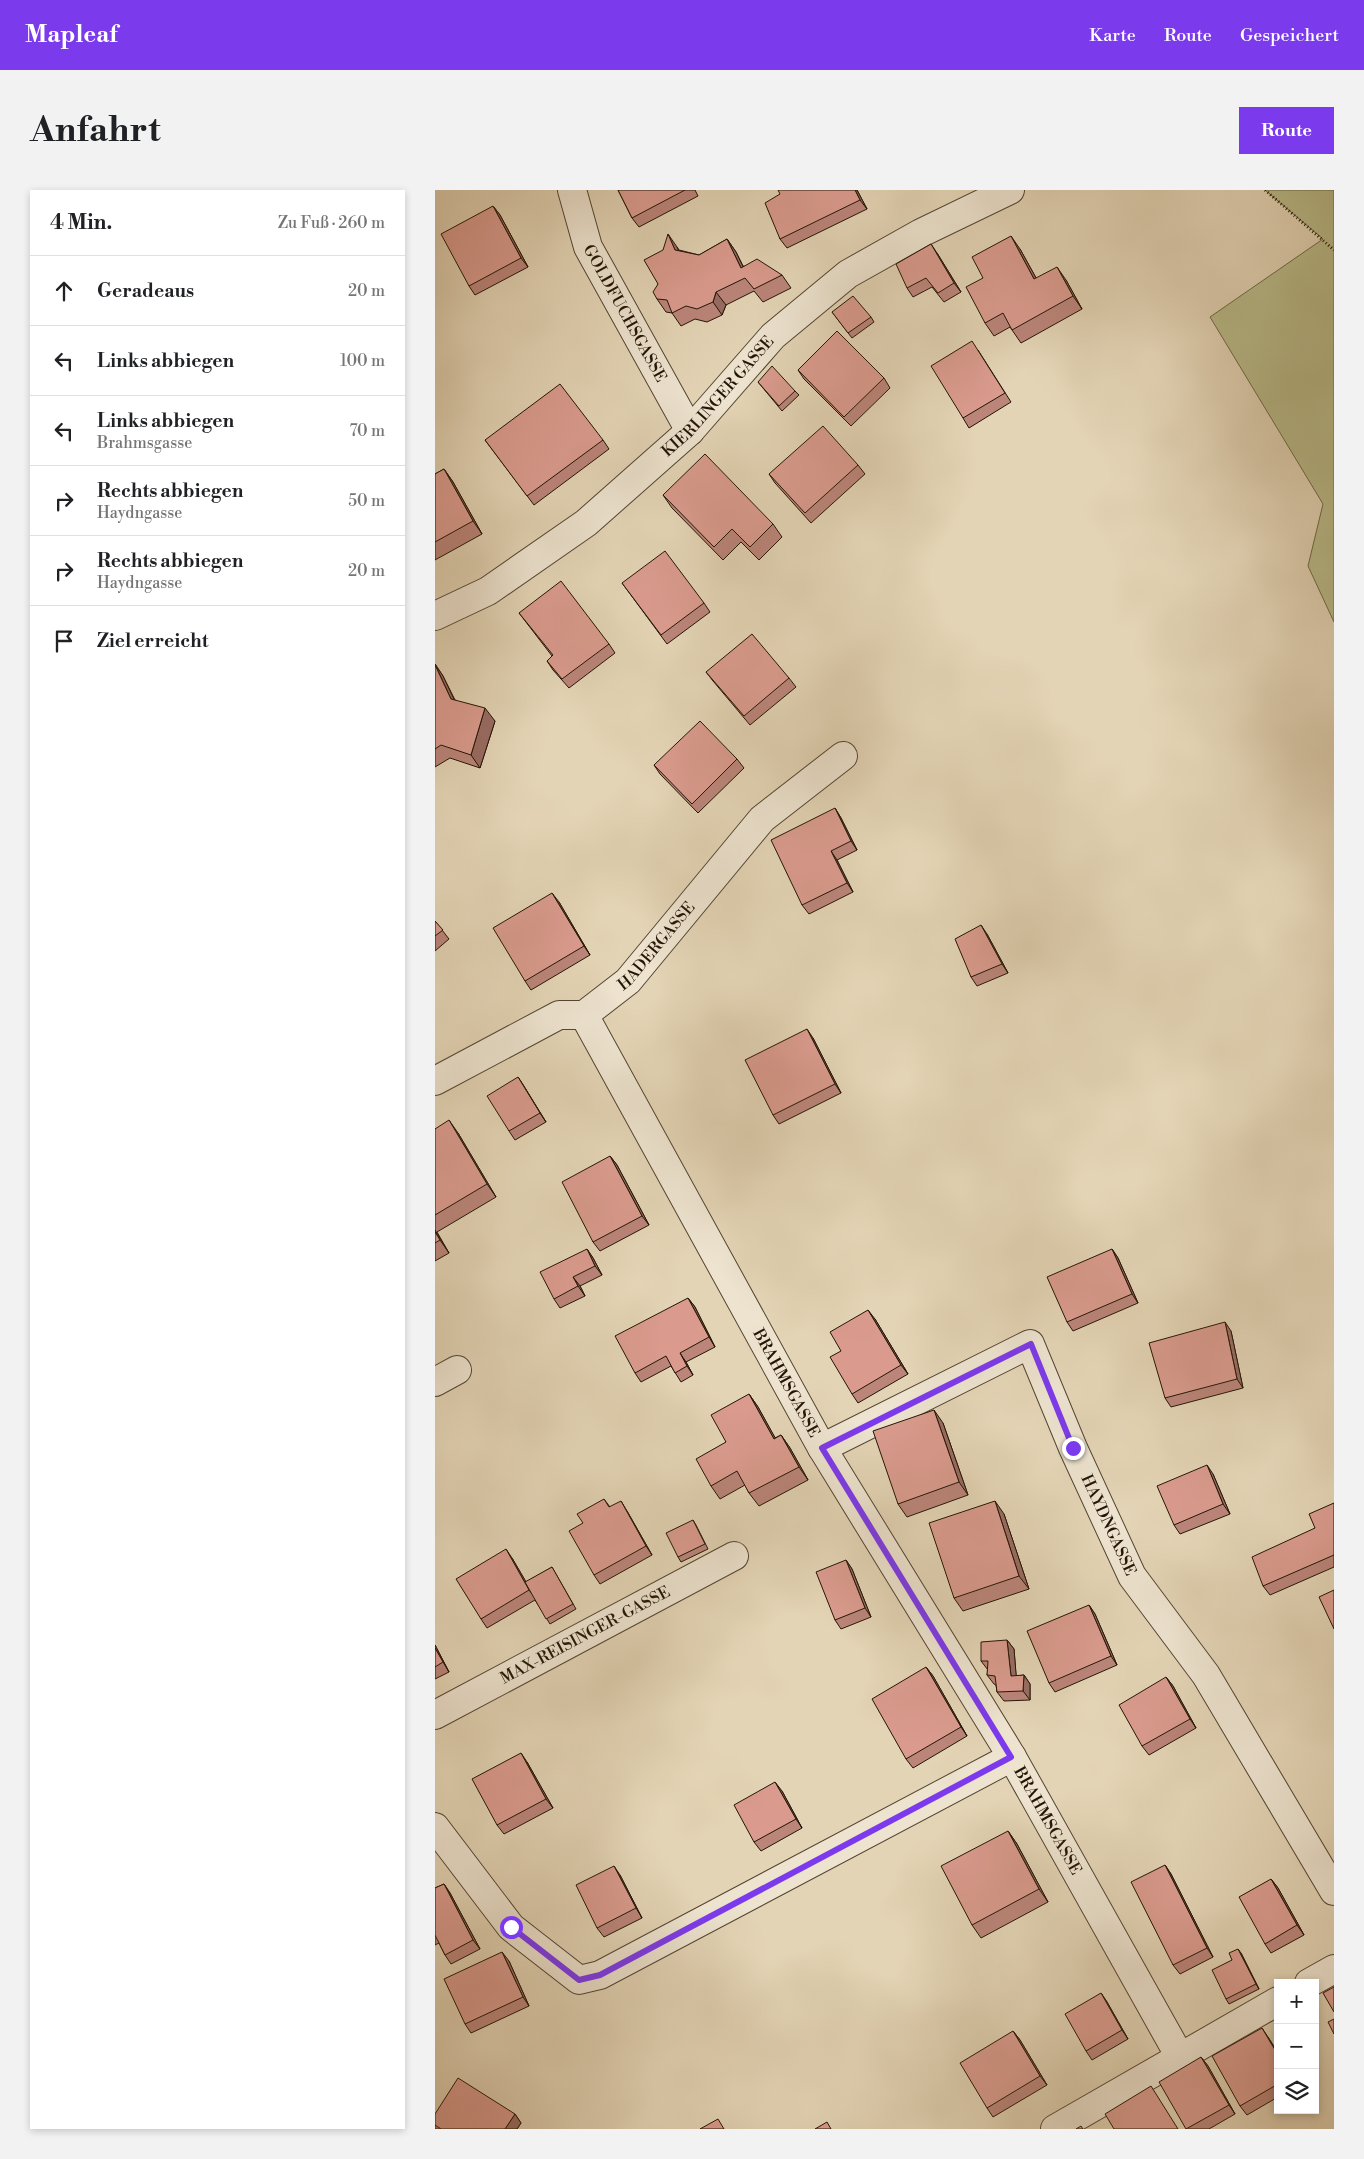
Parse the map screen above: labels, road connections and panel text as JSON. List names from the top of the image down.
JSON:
{
  "streets": {
    "street": [
      "GOLDFUCHSGASSE",
      "KIERLINGER GASSE",
      "HADERGASSE",
      "BRAHMSGASSE",
      "HAYDNGASSE",
      "MAX-REISINGER-GASSE"
    ]
  },
  "crossings": [
    ["GOLDFUCHSGASSE", "KIERLINGER GASSE"],
    ["HADERGASSE", "BRAHMSGASSE"],
    ["BRAHMSGASSE", "HAYDNGASSE"]
  ],
  "page": {
    "header": "Mapleaf",
    "nav": ["Karte", "Route", "Gespeichert"],
    "buttons": "Route",
    "title": "Anfahrt",
    "heading": ["4 Min.", "Zu Fuß · 260 m"],
    "list": [
      ["Geradeaus", "20 m"],
      ["Links abbiegen", "100 m"],
      ["Links abbiegen", "Brahmsgasse", "70 m"],
      ["Rechts abbiegen", "Haydngasse", "50 m"],
      ["Rechts abbiegen", "Haydngasse", "20 m"],
      "Ziel erreicht"
    ],
    "map_buttons": ["+", "−"]
  }
}
